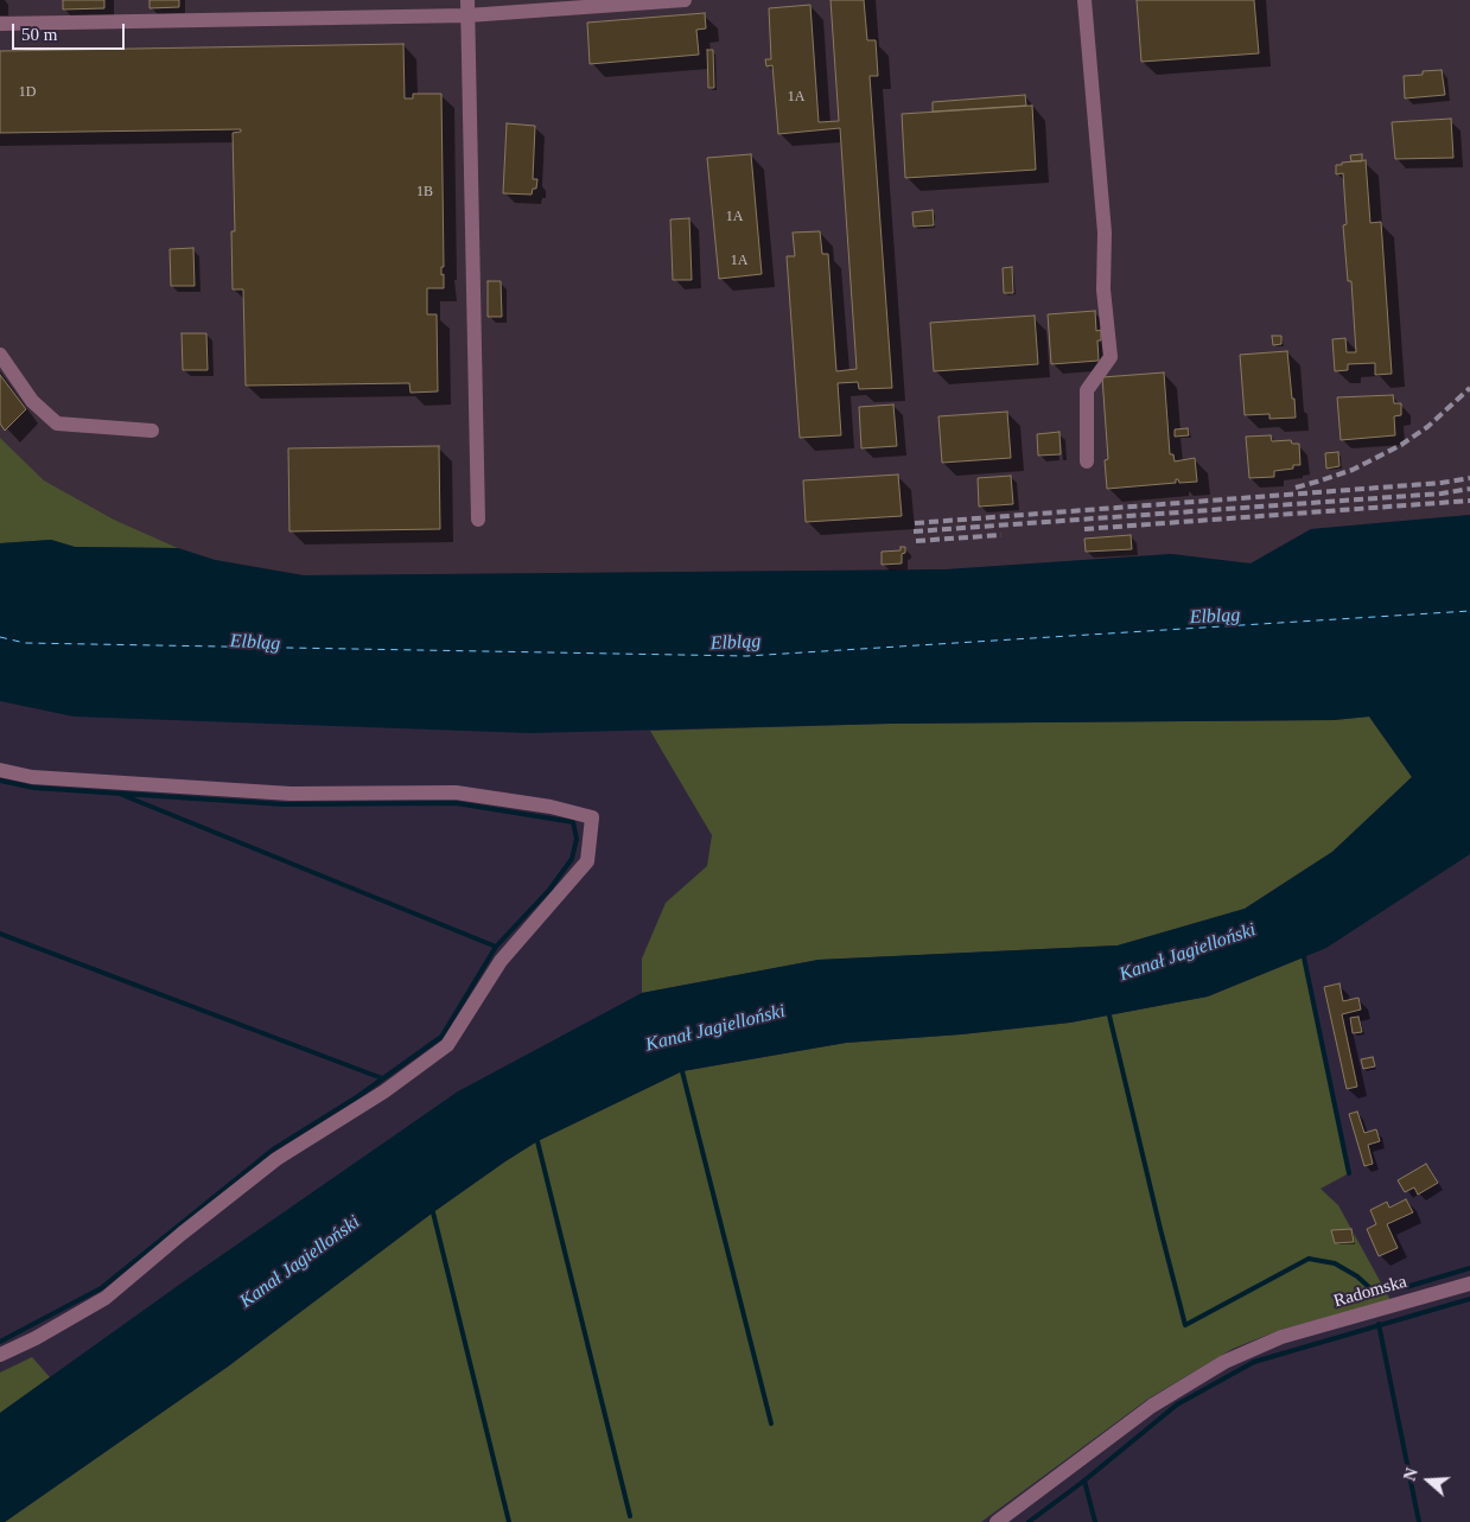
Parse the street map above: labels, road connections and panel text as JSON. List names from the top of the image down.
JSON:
{
  "streets": {
    "street": ["Radomska"]
  },
  "water": ["Elbląg", "Kanał Jagielloński"],
  "house_numbers": [
    "1D",
    "1A",
    "1B",
    "1A",
    "1A"
  ],
  "scale_bar": "50 m",
  "north": "left"
}
